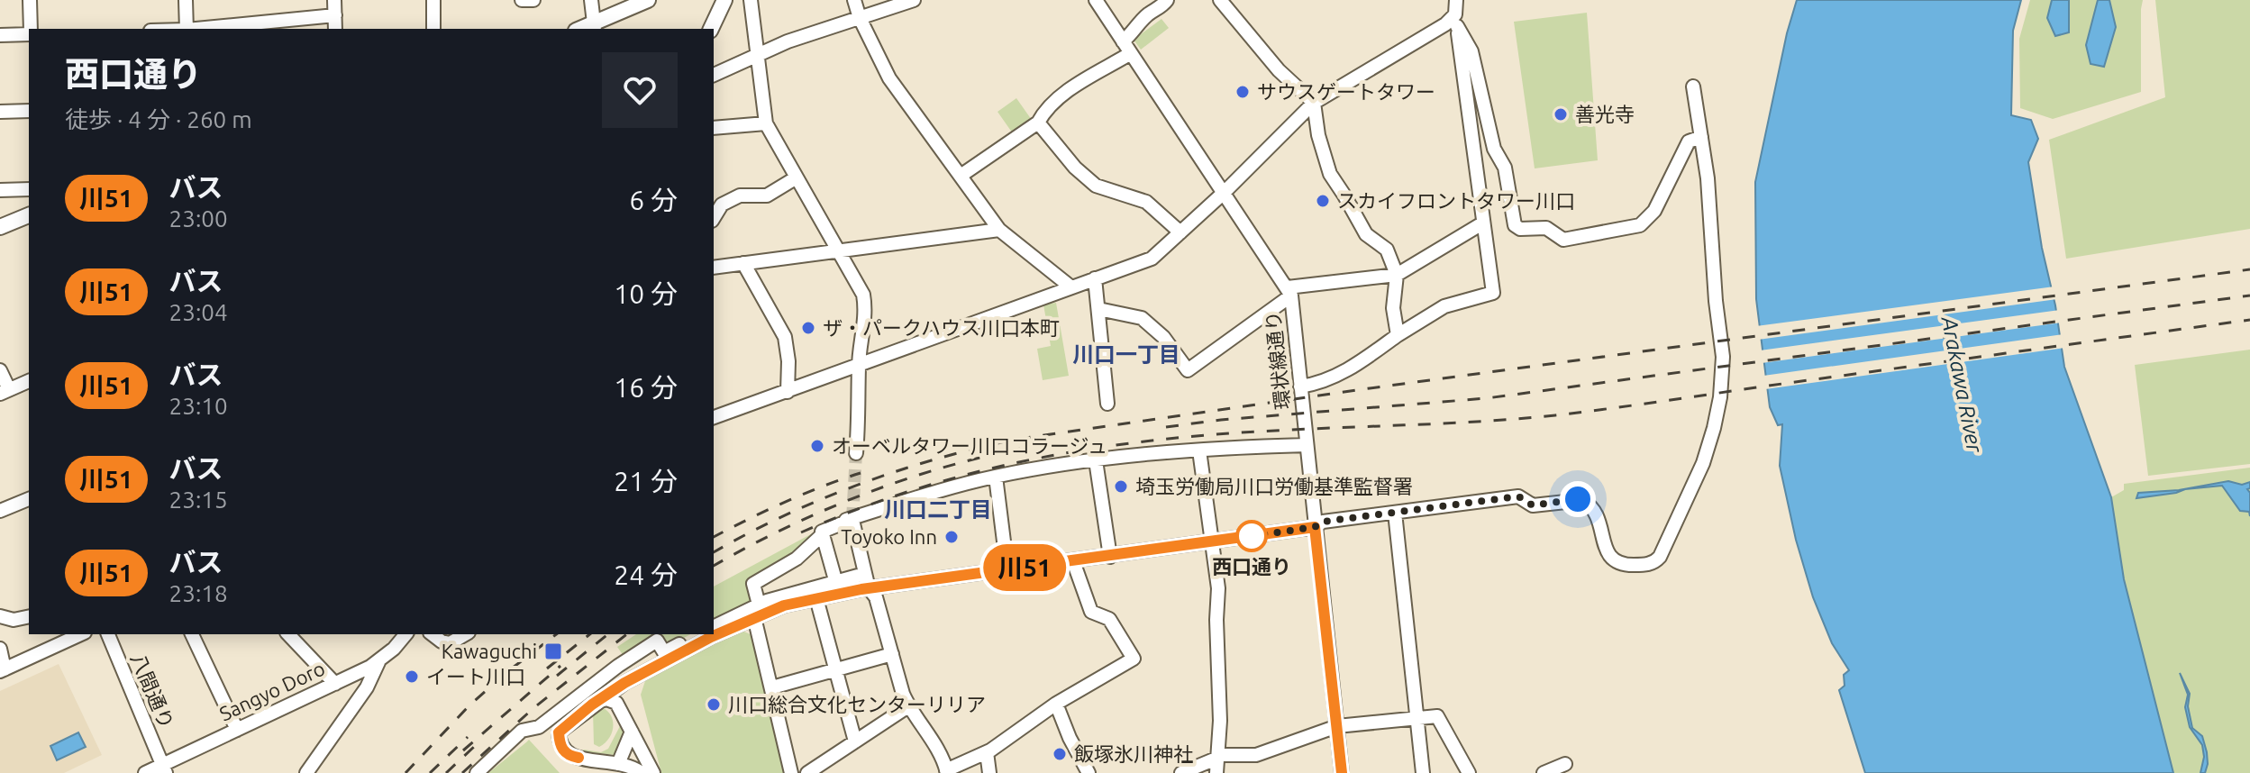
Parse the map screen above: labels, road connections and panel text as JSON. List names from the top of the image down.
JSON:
{
  "streets": {
    "street": ["環状線通り", "八間通り", "Sangyo Doro"]
  },
  "crossings": [
    ["八間通り", "Sangyo Doro"]
  ],
  "districts": ["川口一丁目", "川口二丁目"],
  "water": ["Arakawa River"],
  "places": {
    "other": [
      "サウスゲートタワー",
      "善光寺",
      "スカイフロントタワー川口",
      "ザ・パークハウス川口本町",
      "オーベルタワー川口コラージュ",
      "埼玉労働局川口労働基準監督署",
      "西口通り",
      "Toyoko Inn",
      "イート川口",
      "川口総合文化センターリリア",
      "飯塚氷川神社"
    ],
    "transit": ["Kawaguchi"]
  },
  "lines": ["bus line 川51"],
  "page": {
    "on_map": "川51",
    "heading": ["西口通り", "徒歩 · 4 分 · 260 m"],
    "list": [
      {
        "mark": "川51",
        "name": "バス",
        "note": "23:00",
        "value": "6 分"
      },
      {
        "mark": "川51",
        "name": "バス",
        "note": "23:04",
        "value": "10 分"
      },
      {
        "mark": "川51",
        "name": "バス",
        "note": "23:10",
        "value": "16 分"
      },
      {
        "mark": "川51",
        "name": "バス",
        "note": "23:15",
        "value": "21 分"
      },
      {
        "mark": "川51",
        "name": "バス",
        "note": "23:18",
        "value": "24 分"
      }
    ]
  }
}
